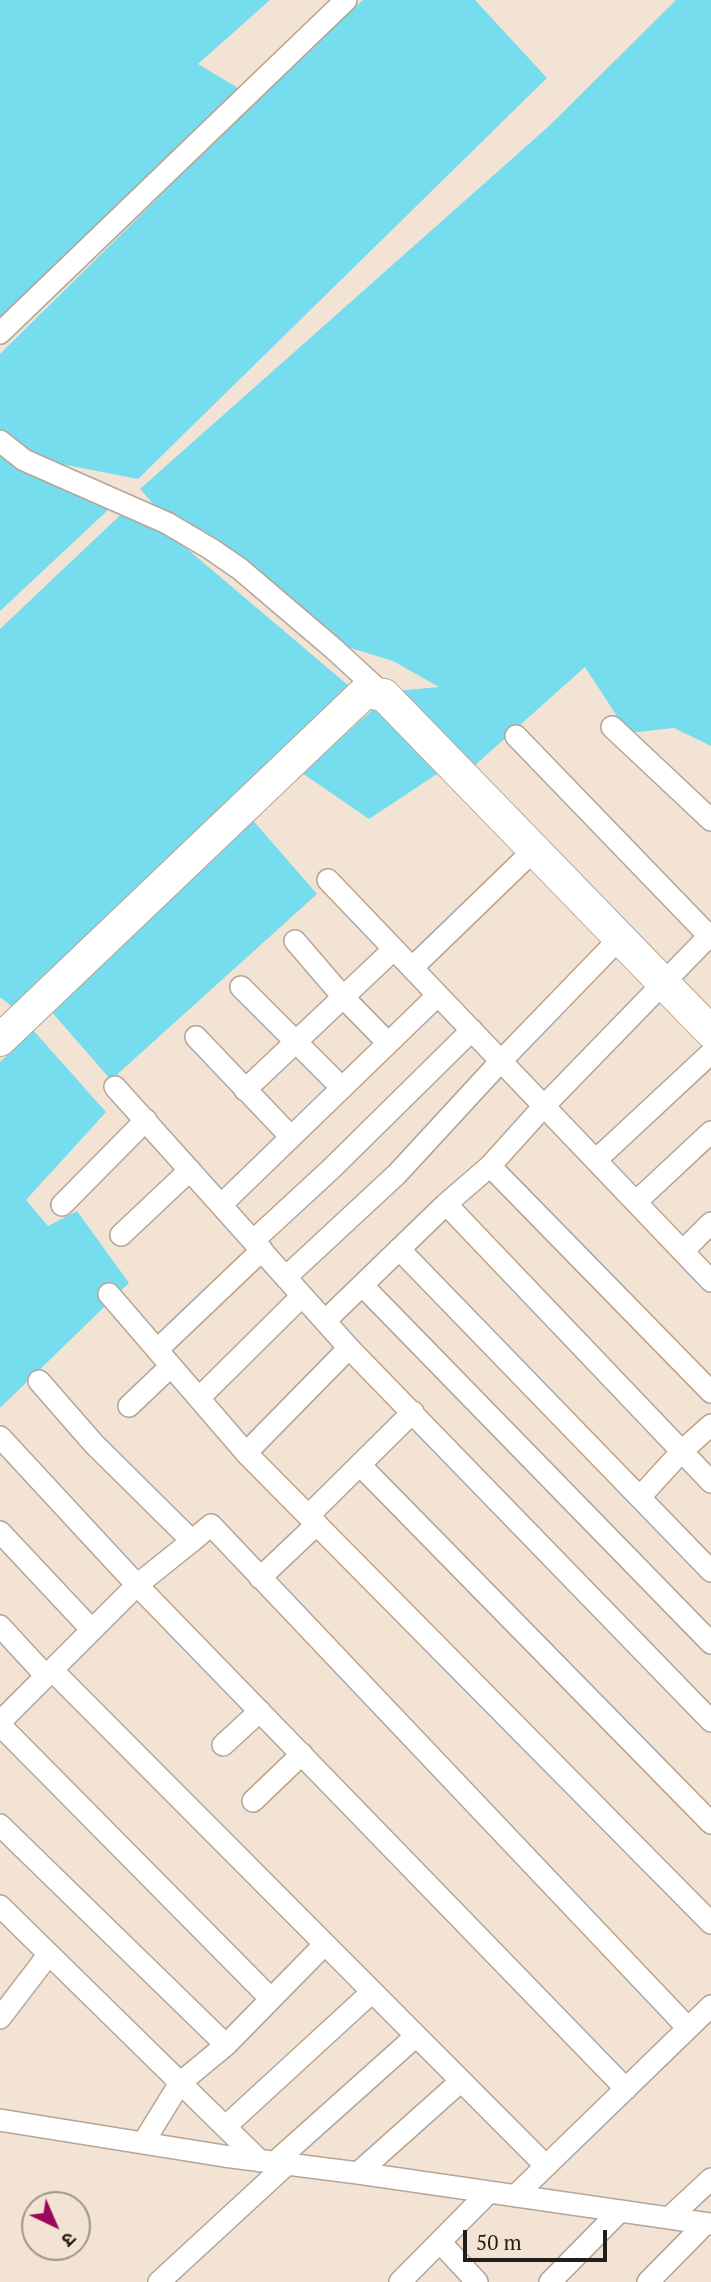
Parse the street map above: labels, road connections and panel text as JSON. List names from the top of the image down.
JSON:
{
  "scale_bar": "50 m",
  "north": "bottom right"
}
